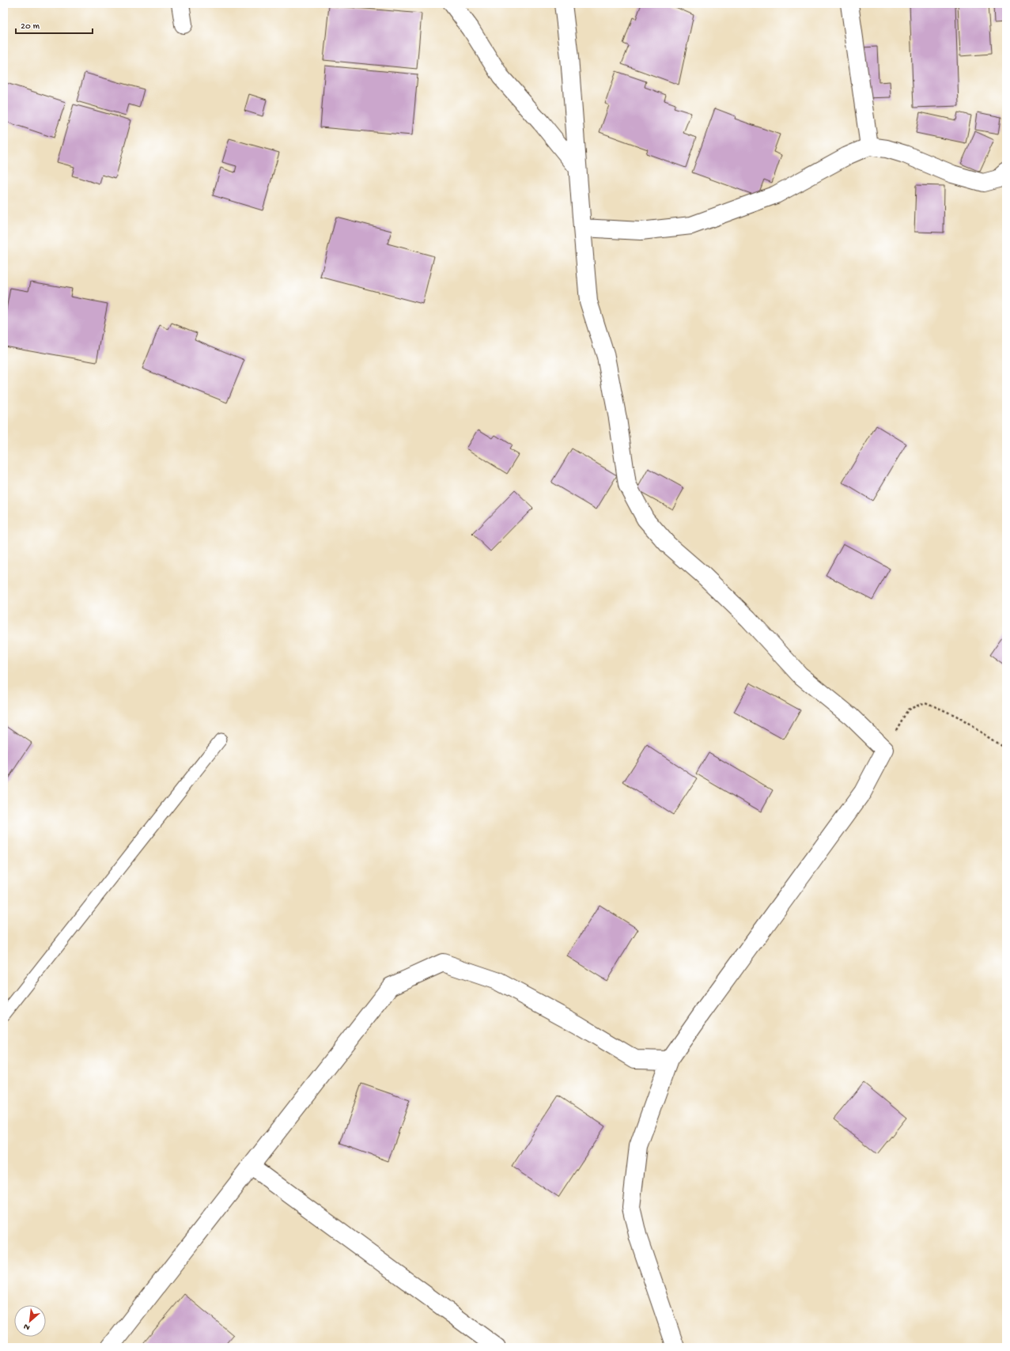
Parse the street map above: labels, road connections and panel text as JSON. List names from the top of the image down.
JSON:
{
  "scale_bar": "20 m",
  "north": "bottom left"
}
